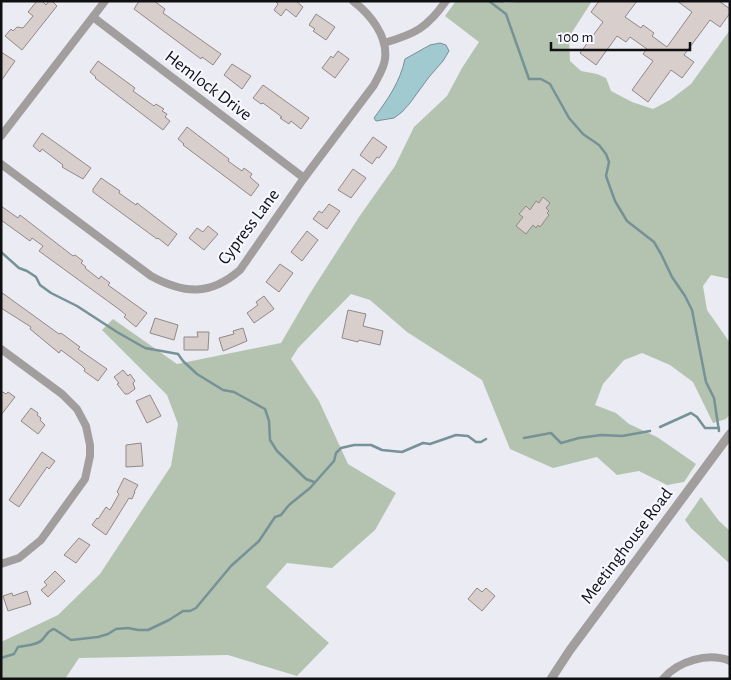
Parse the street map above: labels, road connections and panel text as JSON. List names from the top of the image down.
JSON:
{
  "streets": {
    "street": ["Hemlock Drive", "Cypress Lane", "Meetinghouse Road"]
  },
  "crossings": [
    ["Hemlock Drive", "Cypress Lane"]
  ],
  "scale_bar": "100 m"
}
